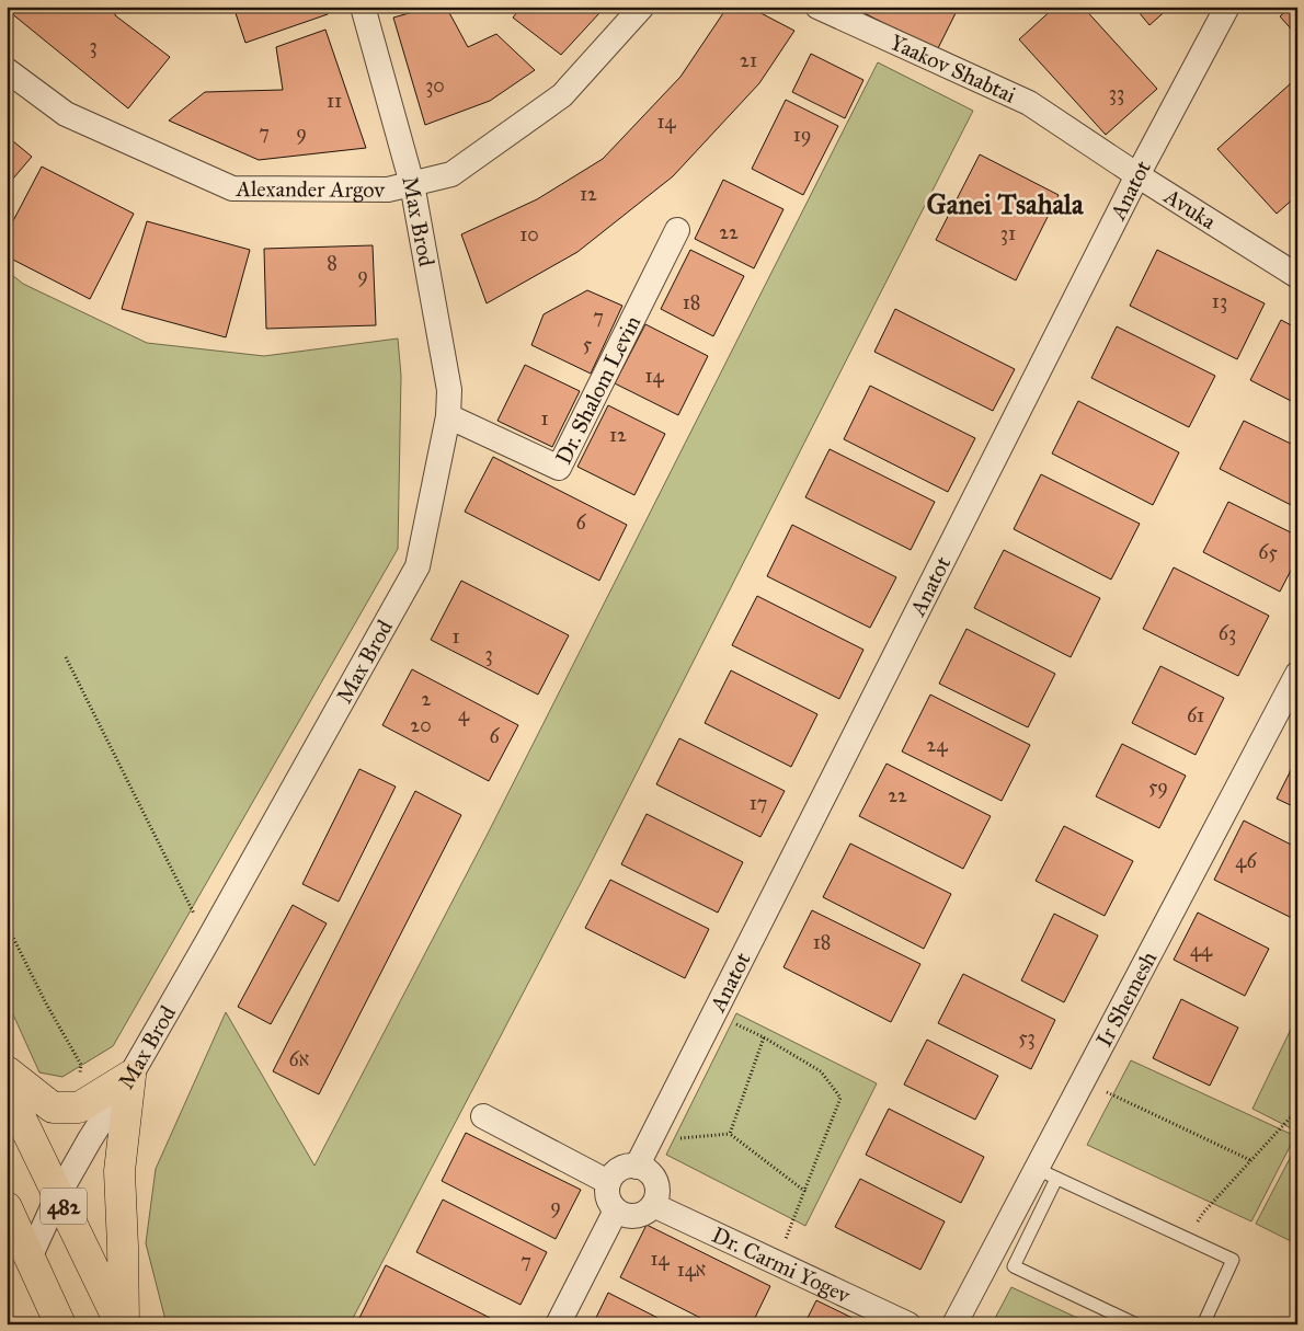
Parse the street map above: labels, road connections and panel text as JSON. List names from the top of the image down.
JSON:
{
  "streets": {
    "main road": ["482"],
    "street": [
      "Yaakov Shabtai",
      "Alexander Argov",
      "Anatot",
      "Avuka",
      "Max Brod",
      "Dr. Shalom Levin",
      "Ir Shemesh",
      "Dr. Carmi Yogev"
    ]
  },
  "crossings": [
    ["Yaakov Shabtai", "Avuka"],
    ["Alexander Argov", "Max Brod"],
    ["Anatot", "Avuka"],
    ["Anatot", "Dr. Carmi Yogev"],
    ["Max Brod", "Dr. Shalom Levin"],
    ["Max Brod", "482"]
  ],
  "districts": ["Ganei Tsahala"],
  "house_numbers": [
    "3",
    "21",
    "30",
    "33",
    "11",
    "14",
    "7",
    "9",
    "19",
    "12",
    "22",
    "31",
    "10",
    "8",
    "9",
    "13",
    "18",
    "7",
    "5",
    "14",
    "1",
    "12",
    "6",
    "65",
    "63",
    "1",
    "3",
    "2",
    "4",
    "61",
    "20",
    "6",
    "24",
    "59",
    "22",
    "17",
    "46",
    "18",
    "44",
    "53",
    "6א",
    "9",
    "14",
    "7",
    "14א"
  ]
}
